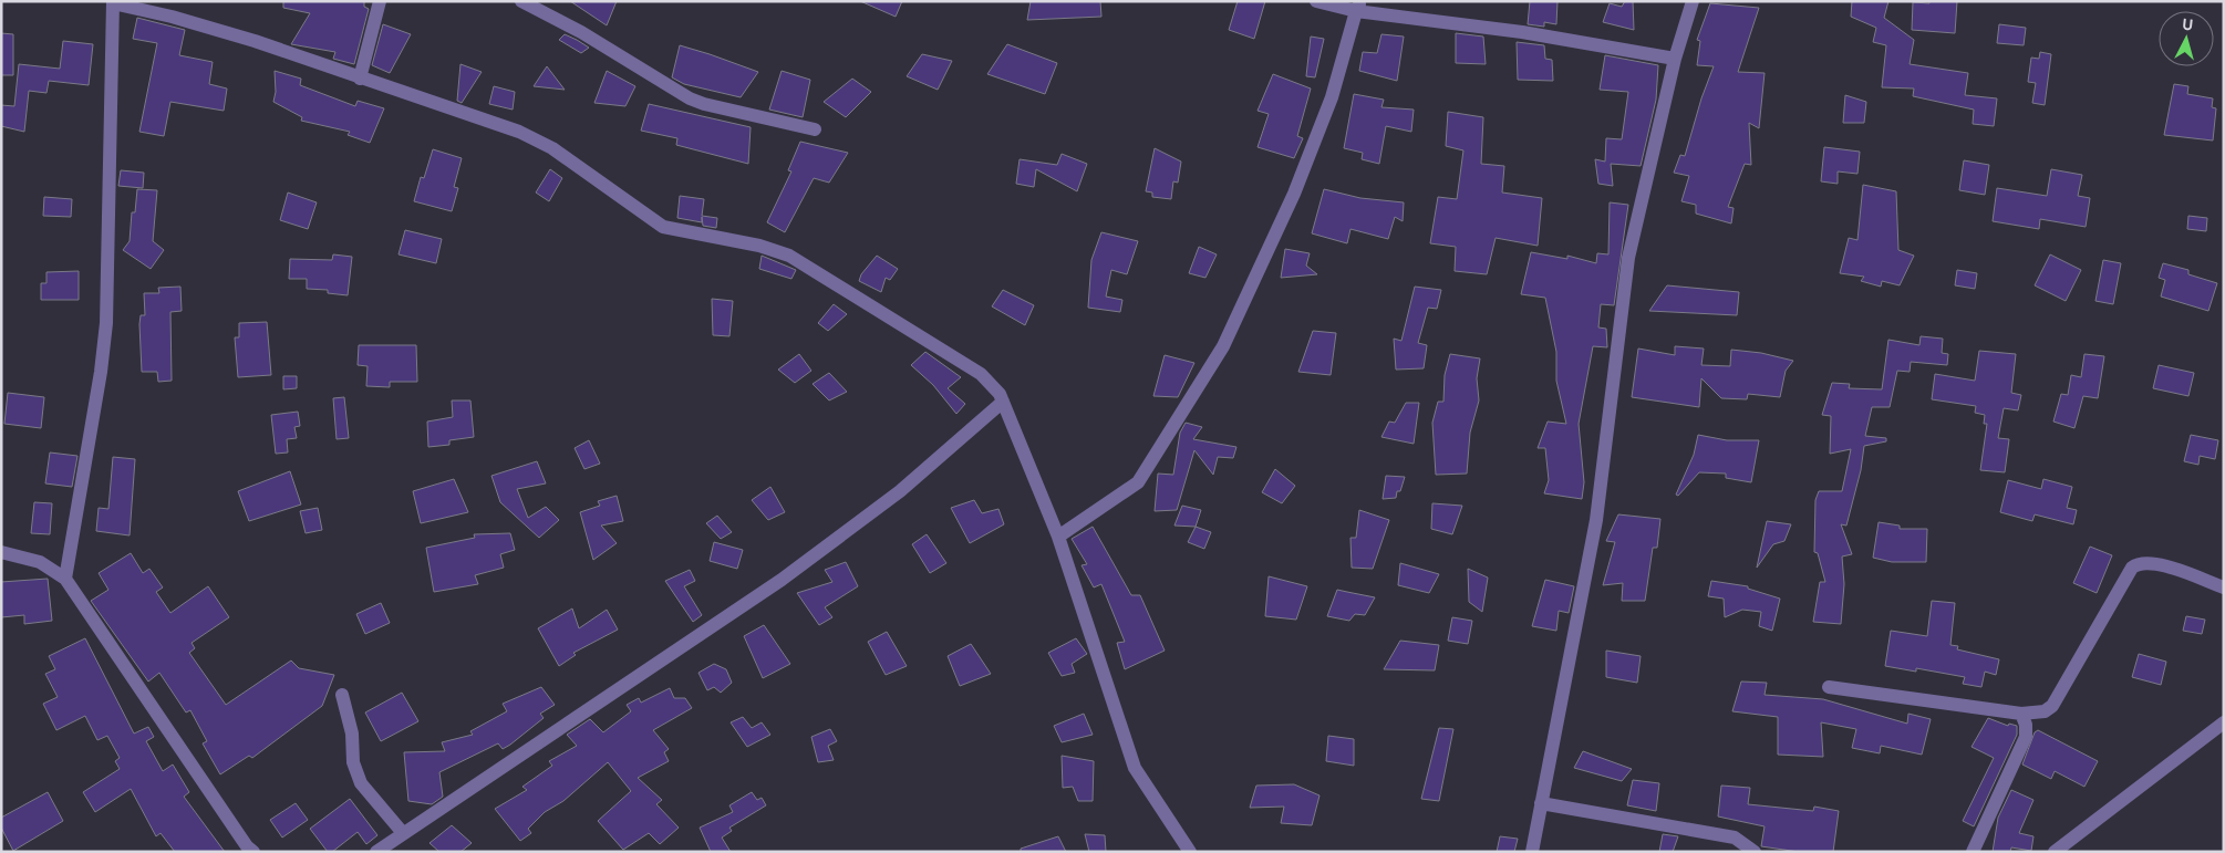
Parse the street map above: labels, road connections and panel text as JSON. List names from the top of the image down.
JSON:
{
  "north": "top"
}
